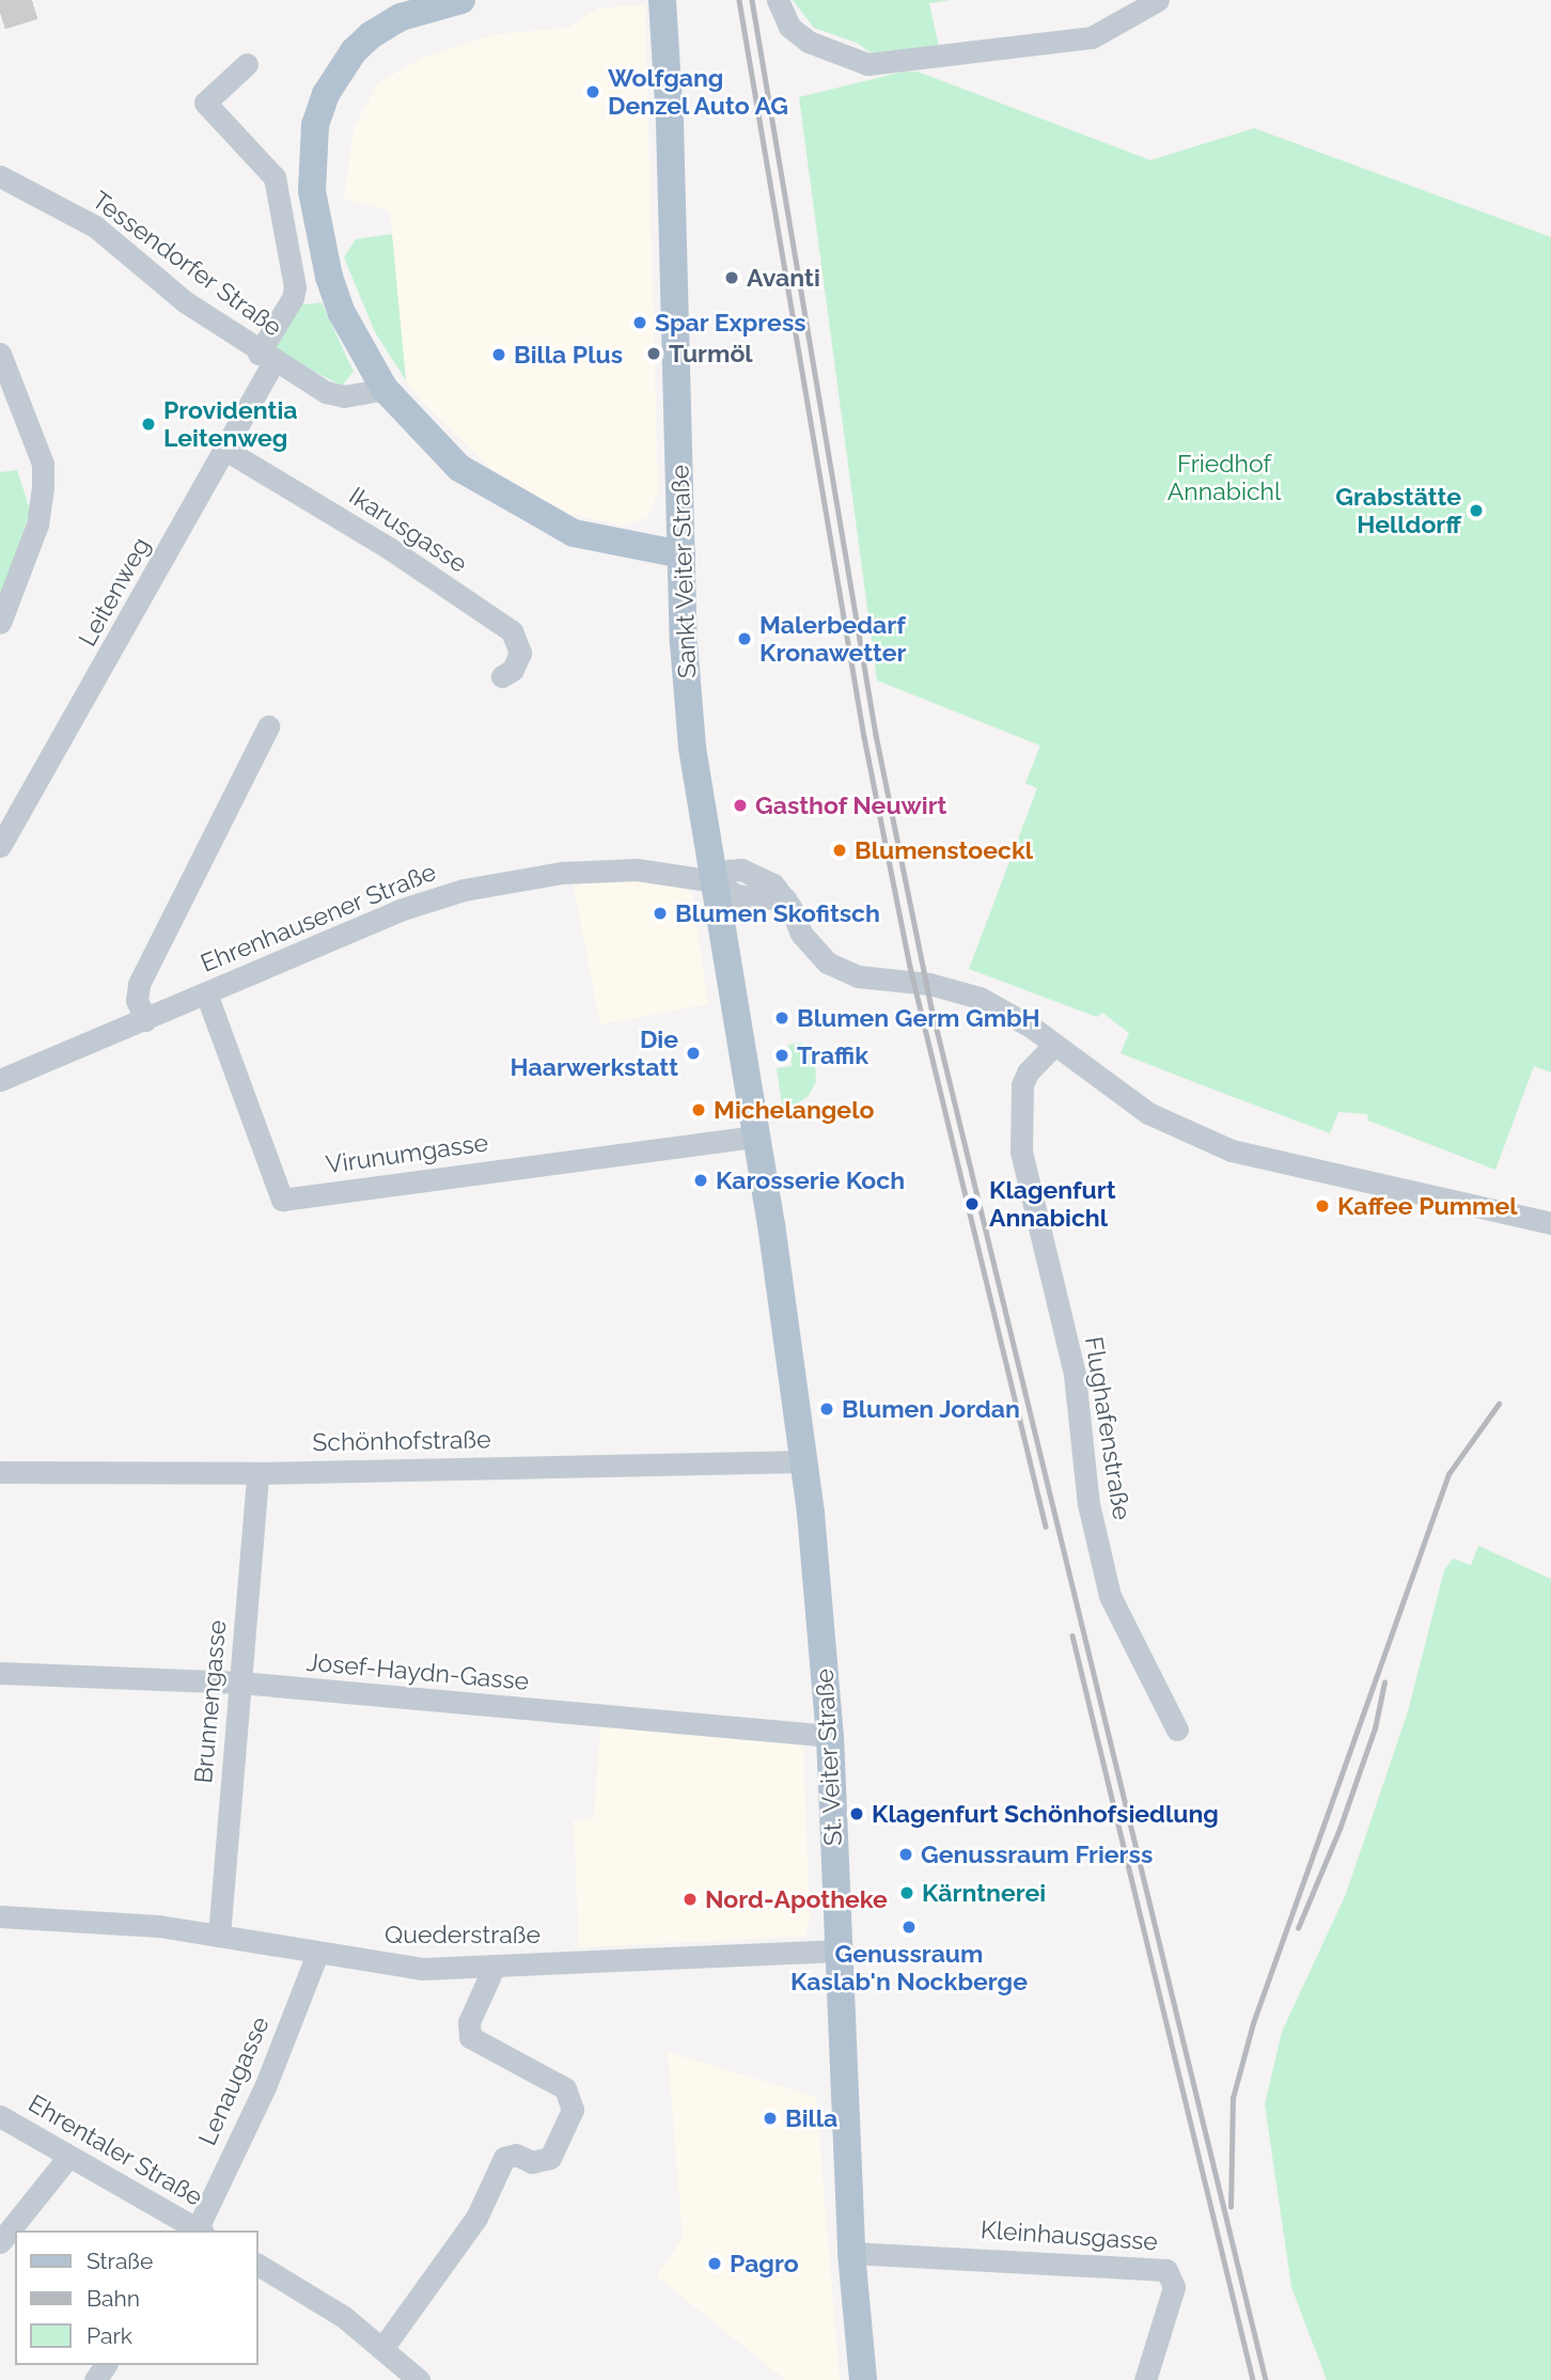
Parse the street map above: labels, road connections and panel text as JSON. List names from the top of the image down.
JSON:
{
  "streets": {
    "main road": ["Sankt Veiter Straße", "St. Veiter Straße"],
    "street": [
      "Tessendorfer Straße",
      "Ikarusgasse",
      "Leitenweg",
      "Ehrenhausener Straße",
      "Virunumgasse",
      "Flughafenstraße",
      "Schönhofstraße",
      "Josef-Haydn-Gasse",
      "Brunnengasse",
      "Quederstraße",
      "Lenaugasse",
      "Ehrentaler Straße",
      "Kleinhausgasse"
    ]
  },
  "crossings": [
    ["Tessendorfer Straße", "Leitenweg"],
    ["Ikarusgasse", "Leitenweg"],
    ["Sankt Veiter Straße", "Ehrenhausener Straße"],
    ["Sankt Veiter Straße", "Virunumgasse"],
    ["Sankt Veiter Straße", "St. Veiter Straße"],
    ["Ehrenhausener Straße", "Virunumgasse"],
    ["Virunumgasse", "St. Veiter Straße"],
    ["Schönhofstraße", "Brunnengasse"],
    ["Schönhofstraße", "St. Veiter Straße"],
    ["Josef-Haydn-Gasse", "Brunnengasse"],
    ["Josef-Haydn-Gasse", "St. Veiter Straße"],
    ["Brunnengasse", "Quederstraße"],
    ["St. Veiter Straße", "Quederstraße"],
    ["St. Veiter Straße", "Kleinhausgasse"],
    ["Quederstraße", "Lenaugasse"]
  ],
  "parks": ["Friedhof Annabichl"],
  "places": [
    "Wolfgang Denzel Auto AG",
    "Avanti",
    "Spar Express",
    "Turmöl",
    "Billa Plus",
    "Providentia Leitenweg",
    "Grabstätte Helldorff",
    "Malerbedarf Kronawetter",
    "Gasthof Neuwirt",
    "Blumenstoeckl",
    "Blumen Skofitsch",
    "Blumen Germ GmbH",
    "Die Haarwerkstatt",
    "Traffik",
    "Michelangelo",
    "Karosserie Koch",
    "Klagenfurt Annabichl",
    "Kaffee Pummel",
    "Blumen Jordan",
    "Klagenfurt Schönhofsiedlung",
    "Genussraum Frierss",
    "Kärntnerei",
    "Nord-Apotheke",
    "Genussraum Kaslab'n Nockberge",
    "Billa",
    "Pagro"
  ],
  "legend": ["Straße", "Bahn", "Park"]
}
